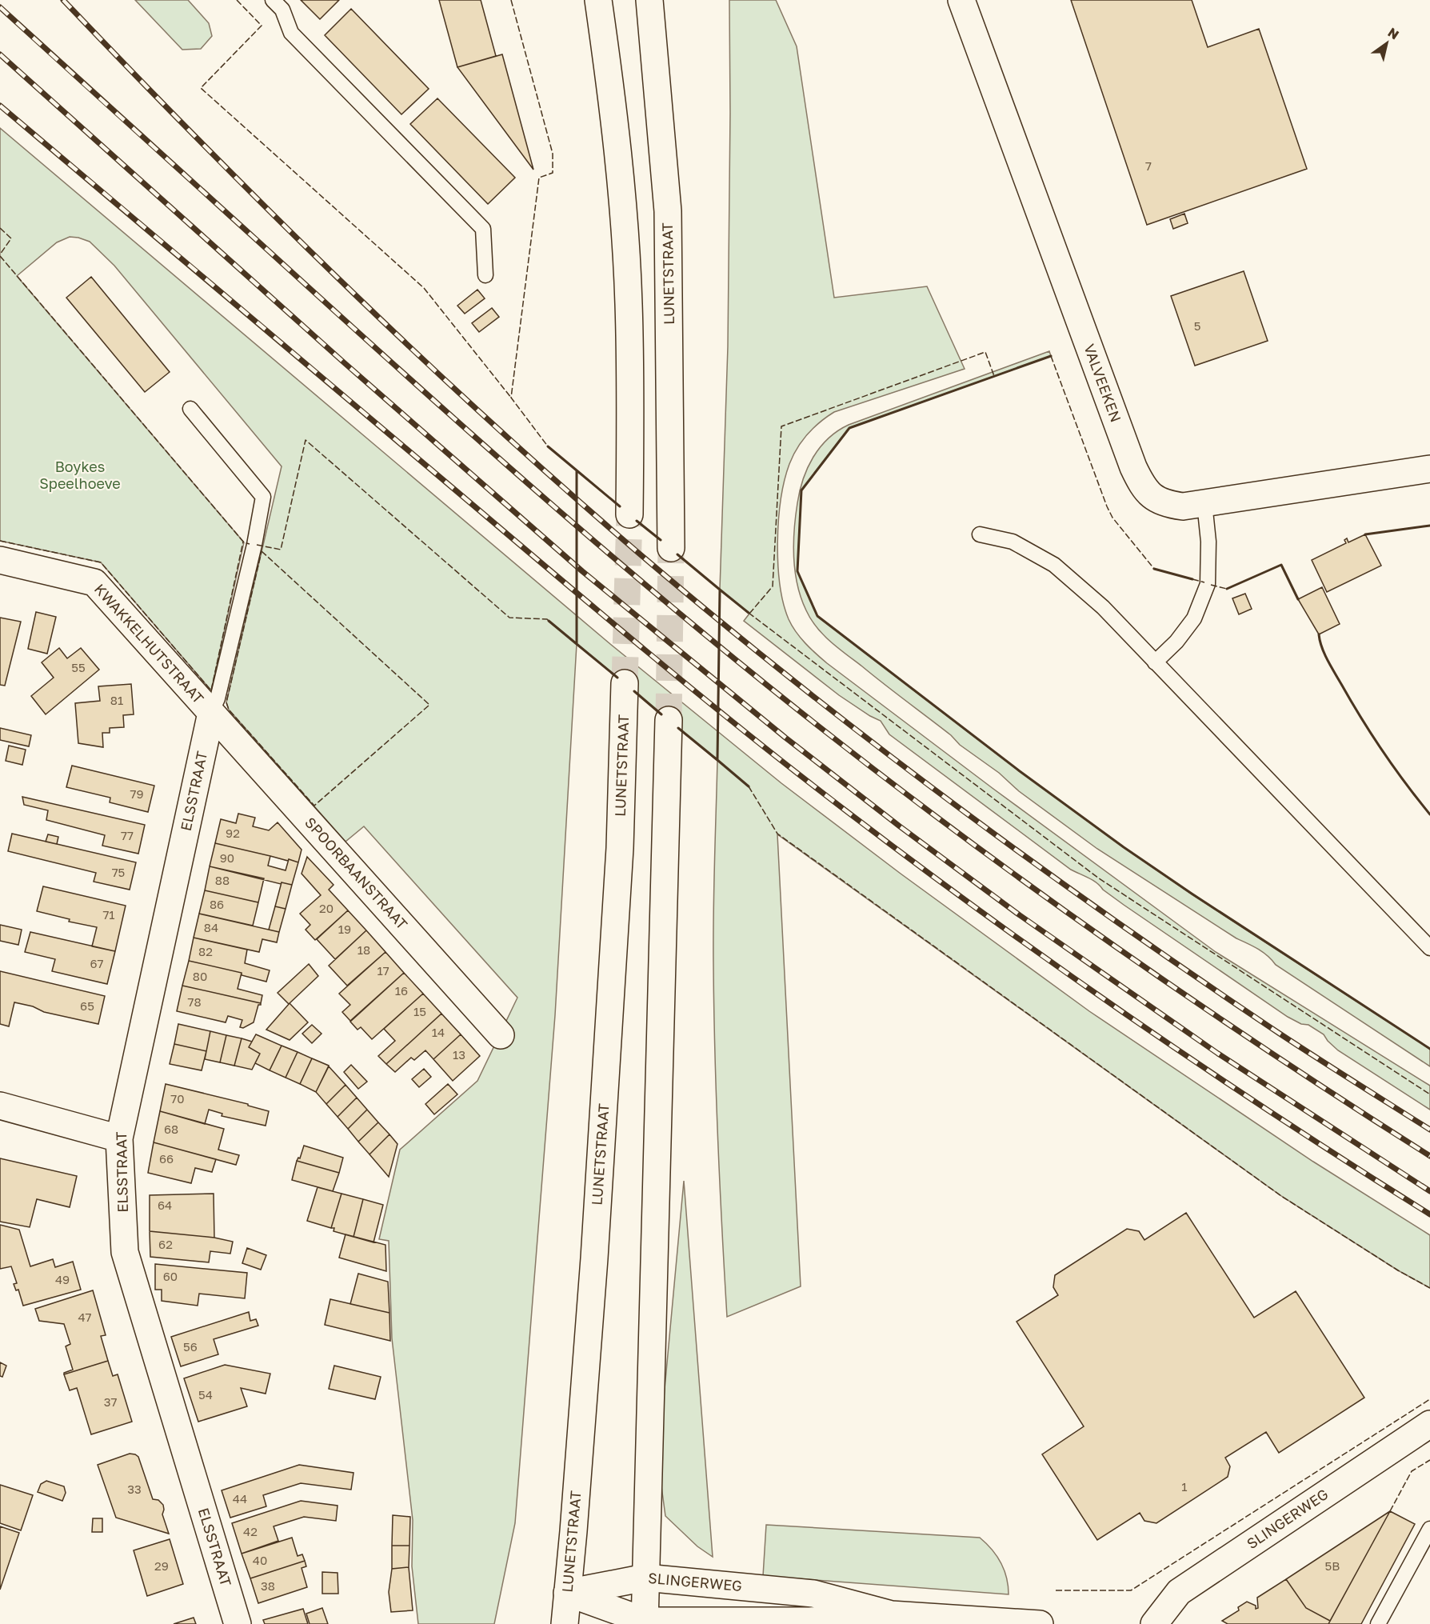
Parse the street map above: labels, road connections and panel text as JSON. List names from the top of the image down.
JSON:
{
  "streets": {
    "street": [
      "LUNETSTRAAT",
      "VALVEEKEN",
      "KWAKKELHUTSTRAAT",
      "ELSSTRAAT",
      "SPOORBAANSTRAAT",
      "SLINGERWEG"
    ]
  },
  "crossings": [
    ["LUNETSTRAAT", "SLINGERWEG"],
    ["KWAKKELHUTSTRAAT", "ELSSTRAAT"],
    ["KWAKKELHUTSTRAAT", "SPOORBAANSTRAAT"],
    ["ELSSTRAAT", "SPOORBAANSTRAAT"]
  ],
  "parks": ["Boykes Speelhoeve"],
  "house_numbers": [
    "7",
    "5",
    "55",
    "81",
    "79",
    "92",
    "77",
    "90",
    "75",
    "88",
    "86",
    "20",
    "71",
    "84",
    "19",
    "18",
    "82",
    "67",
    "17",
    "80",
    "16",
    "78",
    "65",
    "15",
    "14",
    "13",
    "70",
    "68",
    "66",
    "64",
    "62",
    "60",
    "49",
    "47",
    "56",
    "54",
    "37",
    "1",
    "33",
    "44",
    "42",
    "40",
    "29",
    "5B",
    "38"
  ],
  "north": "top right"
}
